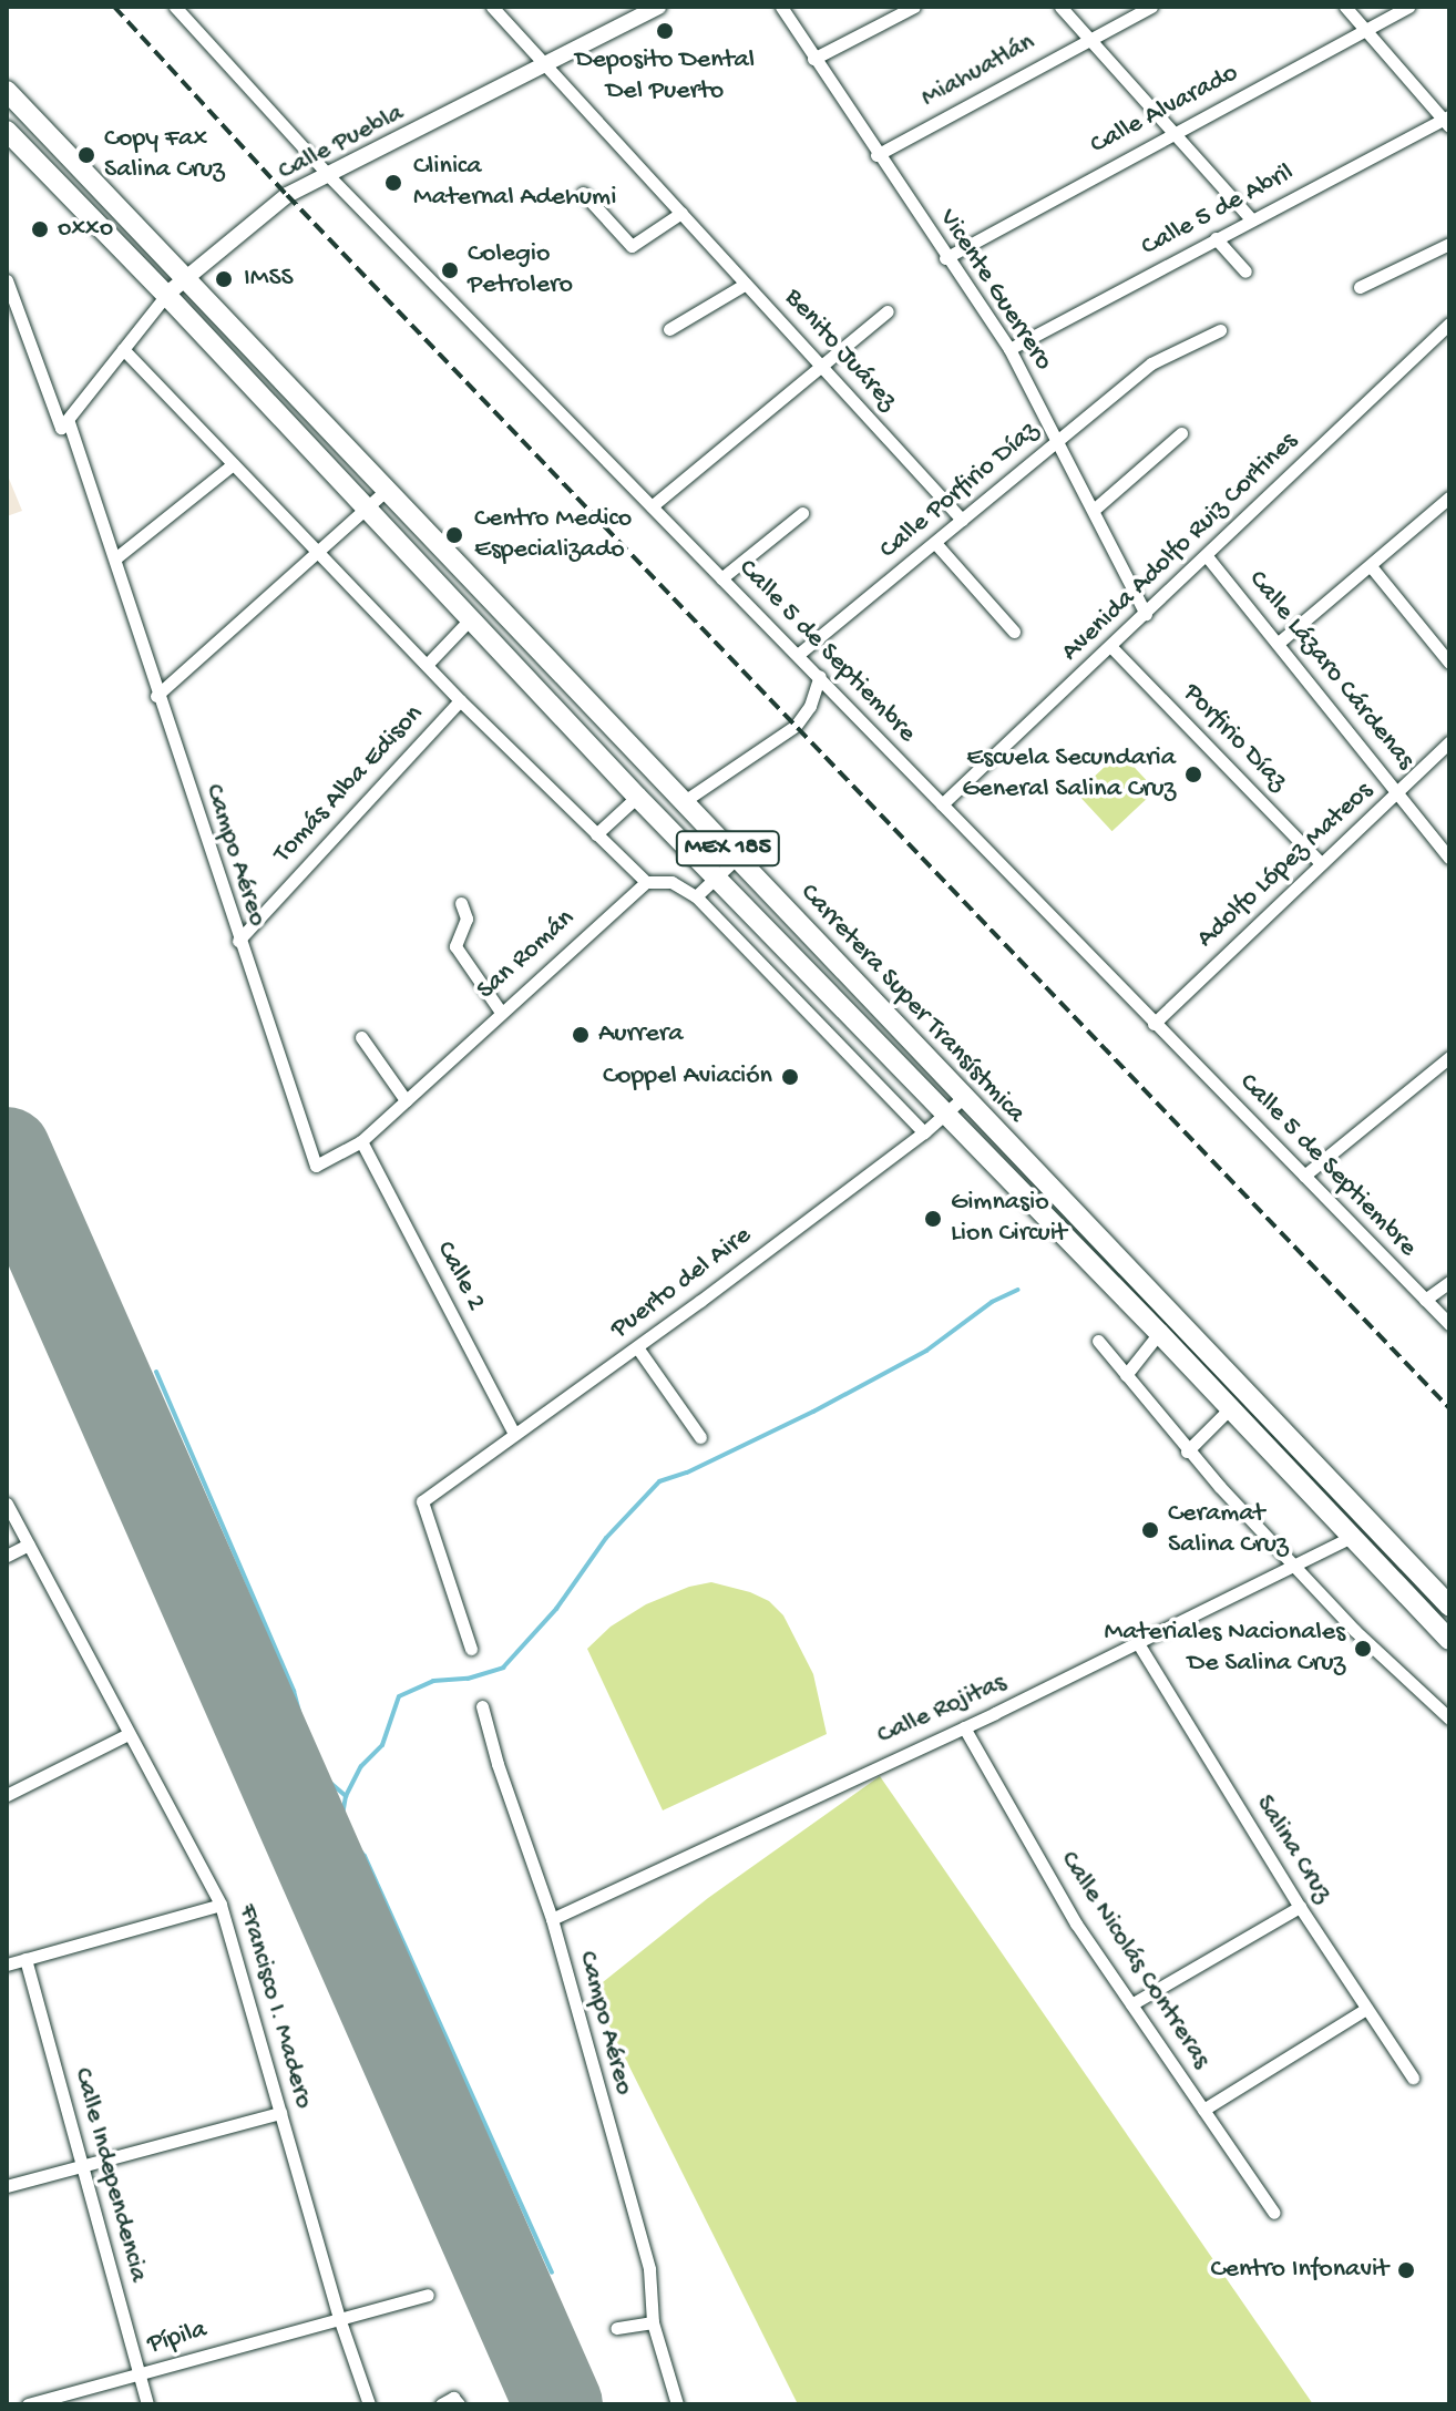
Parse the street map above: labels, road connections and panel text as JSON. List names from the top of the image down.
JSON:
{
  "streets": {
    "main road": ["MEX 185", "Carretera Super Transístmica"],
    "street": [
      "Miahuatlán",
      "Calle Alvarado",
      "Calle Puebla",
      "Calle 5 de Abril",
      "Vicente Guerrero",
      "Benito Juárez",
      "Calle Porfirio Díaz",
      "Avenida Adolfo Ruiz Cortines",
      "Calle 5 de Septiembre",
      "Calle Lázaro Cárdenas",
      "Porfirio Díaz",
      "Tomás Alba Edison",
      "Campo Aéreo",
      "Adolfo López Mateos",
      "San Román",
      "Calle 2",
      "Puerto del Aire",
      "Calle Rojitas",
      "Salina Cruz",
      "Calle Nicolás Contreras",
      "Francisco I. Madero",
      "Calle Independencia",
      "Pípila"
    ]
  },
  "crossings": [
    ["Miahuatlán", "Vicente Guerrero"],
    ["Calle Alvarado", "Vicente Guerrero"],
    ["Calle Puebla", "Benito Juárez"],
    ["Calle Puebla", "Calle 5 de Septiembre"],
    ["Calle Puebla", "Campo Aéreo"],
    ["Calle Puebla", "Carretera Super Transístmica"],
    ["Calle 5 de Abril", "Vicente Guerrero"],
    ["Vicente Guerrero", "Calle Porfirio Díaz"],
    ["Vicente Guerrero", "Avenida Adolfo Ruiz Cortines"],
    ["Benito Juárez", "Calle Porfirio Díaz"],
    ["Calle Porfirio Díaz", "Calle 5 de Septiembre"],
    ["Avenida Adolfo Ruiz Cortines", "Calle 5 de Septiembre"],
    ["Avenida Adolfo Ruiz Cortines", "Calle Lázaro Cárdenas"],
    ["Avenida Adolfo Ruiz Cortines", "Porfirio Díaz"],
    ["Calle 5 de Septiembre", "Adolfo López Mateos"],
    ["Calle Lázaro Cárdenas", "Adolfo López Mateos"],
    ["Porfirio Díaz", "Adolfo López Mateos"],
    ["Tomás Alba Edison", "Campo Aéreo"],
    ["Campo Aéreo", "San Román"],
    ["Campo Aéreo", "Calle Rojitas"],
    ["San Román", "Calle 2"],
    ["Carretera Super Transístmica", "Puerto del Aire"],
    ["Carretera Super Transístmica", "Calle Rojitas"],
    ["Calle 2", "Puerto del Aire"],
    ["Calle Rojitas", "Salina Cruz"],
    ["Calle Rojitas", "Calle Nicolás Contreras"],
    ["Francisco I. Madero", "Pípila"],
    ["Calle Independencia", "Pípila"]
  ],
  "places": [
    "Deposito Dental Del Puerto",
    "Copy Fax Salina Cruz",
    "Clinica Maternal Adehumi",
    "oxxo",
    "Colegio Petrolero",
    "IMSS",
    "Centro Medico Especializado",
    "Escuela Secundaria General Salina Cruz",
    "Aurrera",
    "Coppel Aviación",
    "Gimnasio Lion Circuit",
    "Ceramat Salina Cruz",
    "Materiales Nacionales De Salina Cruz",
    "Centro Infonavit"
  ]
}
